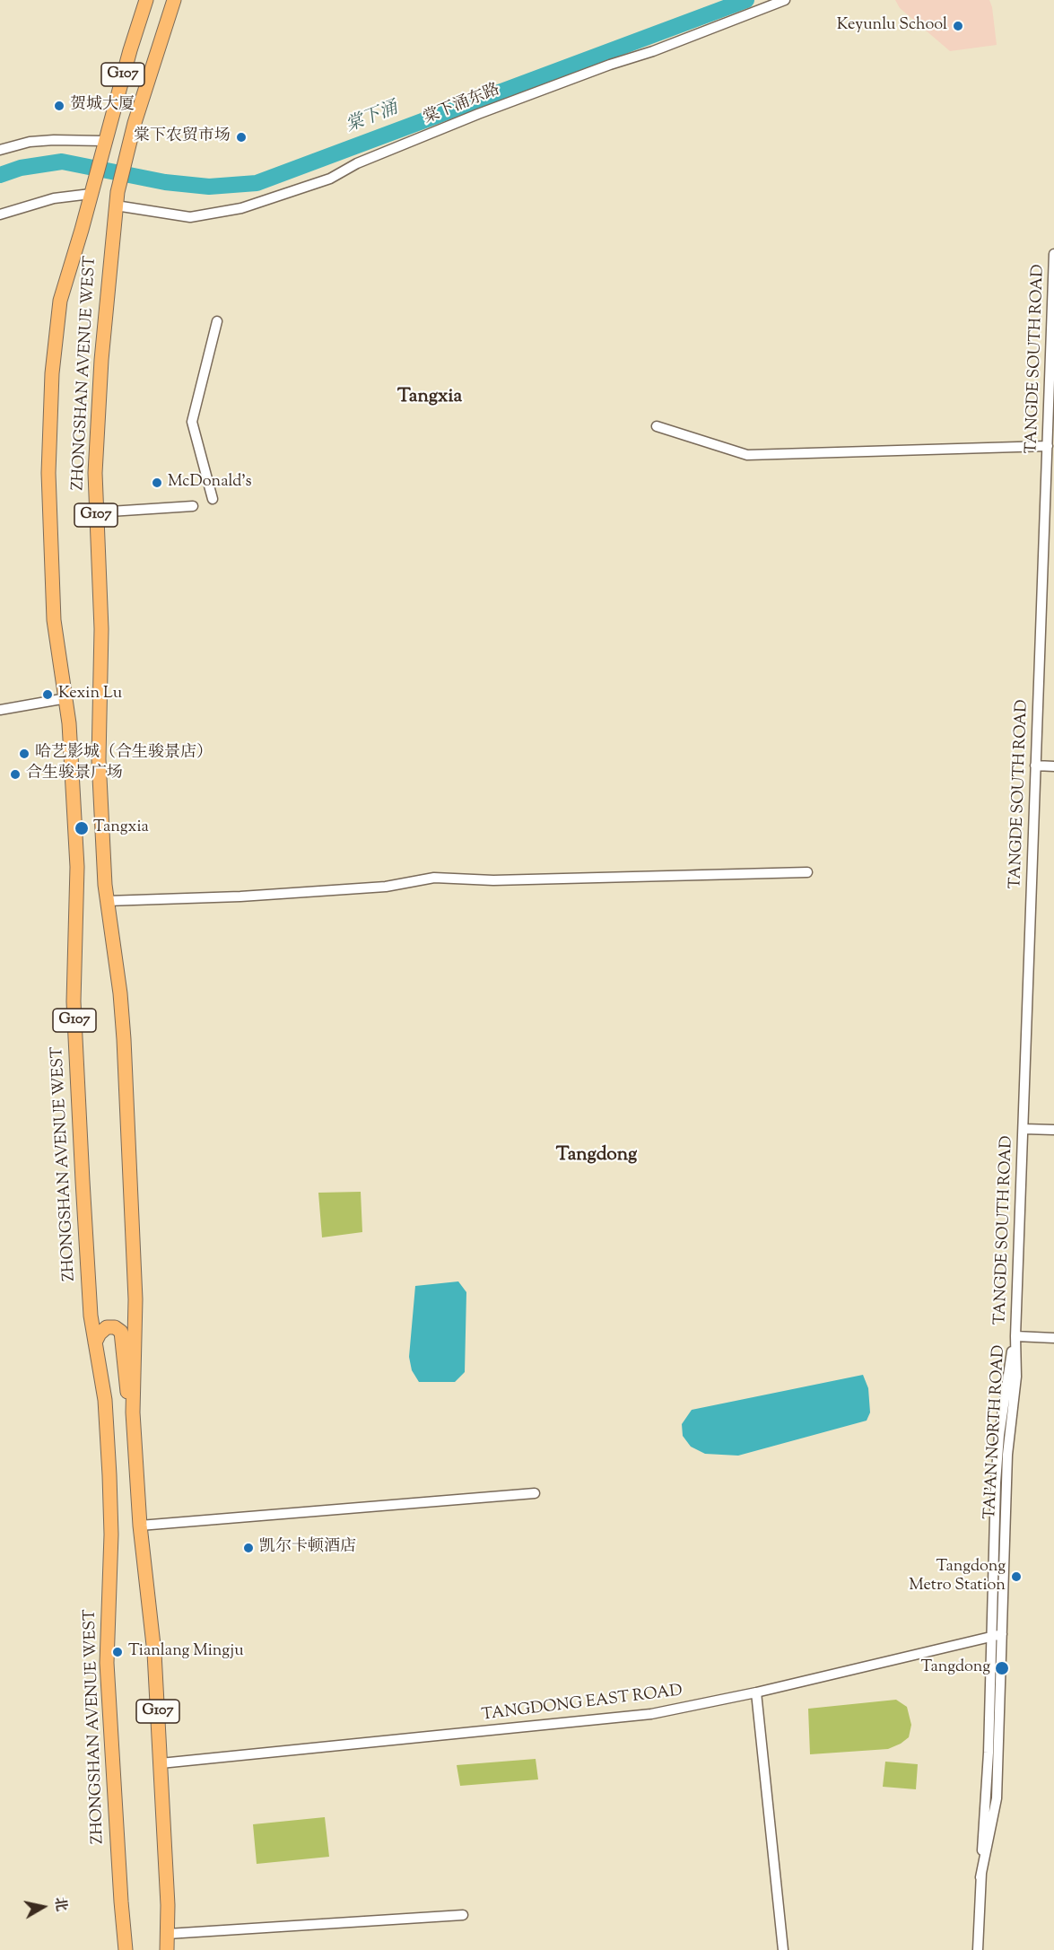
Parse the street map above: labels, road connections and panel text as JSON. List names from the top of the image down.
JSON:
{
  "streets": {
    "highway": ["G107", "ZHONGSHAN AVENUE WEST"],
    "street": [
      "棠下涌东路",
      "TANGDE SOUTH ROAD",
      "TAI'AN NORTH ROAD",
      "TANGDONG EAST ROAD"
    ]
  },
  "crossings": [
    ["棠下涌东路", "ZHONGSHAN AVENUE WEST"],
    ["TANGDE SOUTH ROAD", "TAI'AN NORTH ROAD"],
    ["ZHONGSHAN AVENUE WEST", "TANGDONG EAST ROAD"],
    ["TAI'AN NORTH ROAD", "TANGDONG EAST ROAD"]
  ],
  "districts": ["Tangxia", "Tangdong"],
  "water": ["棠下涌"],
  "places": [
    "Keyunlu School",
    "贺城大厦",
    "棠下农贸市场",
    "McDonald's",
    "Kexin Lu",
    "哈艺影城（合生骏景店）",
    "合生骏景广场",
    "Tangxia",
    "凯尔卡顿酒店",
    "Tangdong Metro Station",
    "Tianlang Mingju",
    "Tangdong"
  ],
  "north": "right"
}
